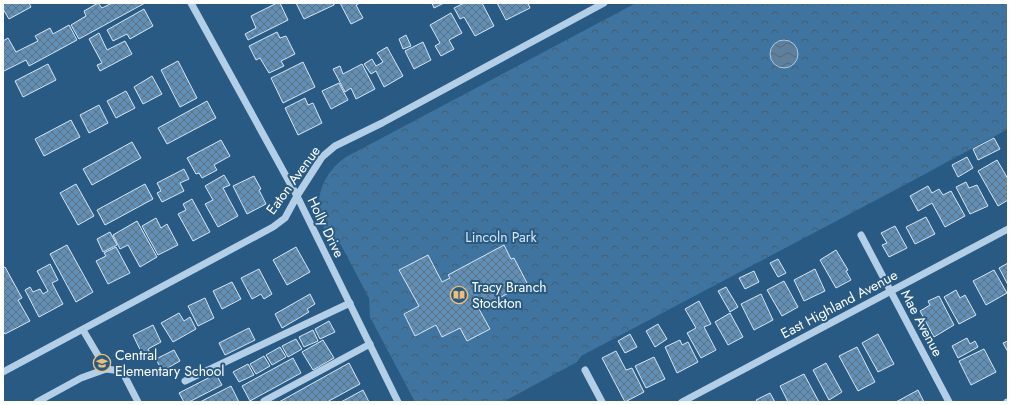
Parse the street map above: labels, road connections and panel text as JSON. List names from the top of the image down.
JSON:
{
  "streets": {
    "street": [
      "Eaton Avenue",
      "Holly Drive",
      "East Highland Avenue",
      "Mae Avenue"
    ]
  },
  "crossings": [
    ["Eaton Avenue", "Holly Drive"],
    ["East Highland Avenue", "Mae Avenue"]
  ],
  "parks": ["Lincoln Park"],
  "places": {
    "library": ["Tracy Branch Stockton"],
    "school or university": ["Central Elementary School"]
  }
}
